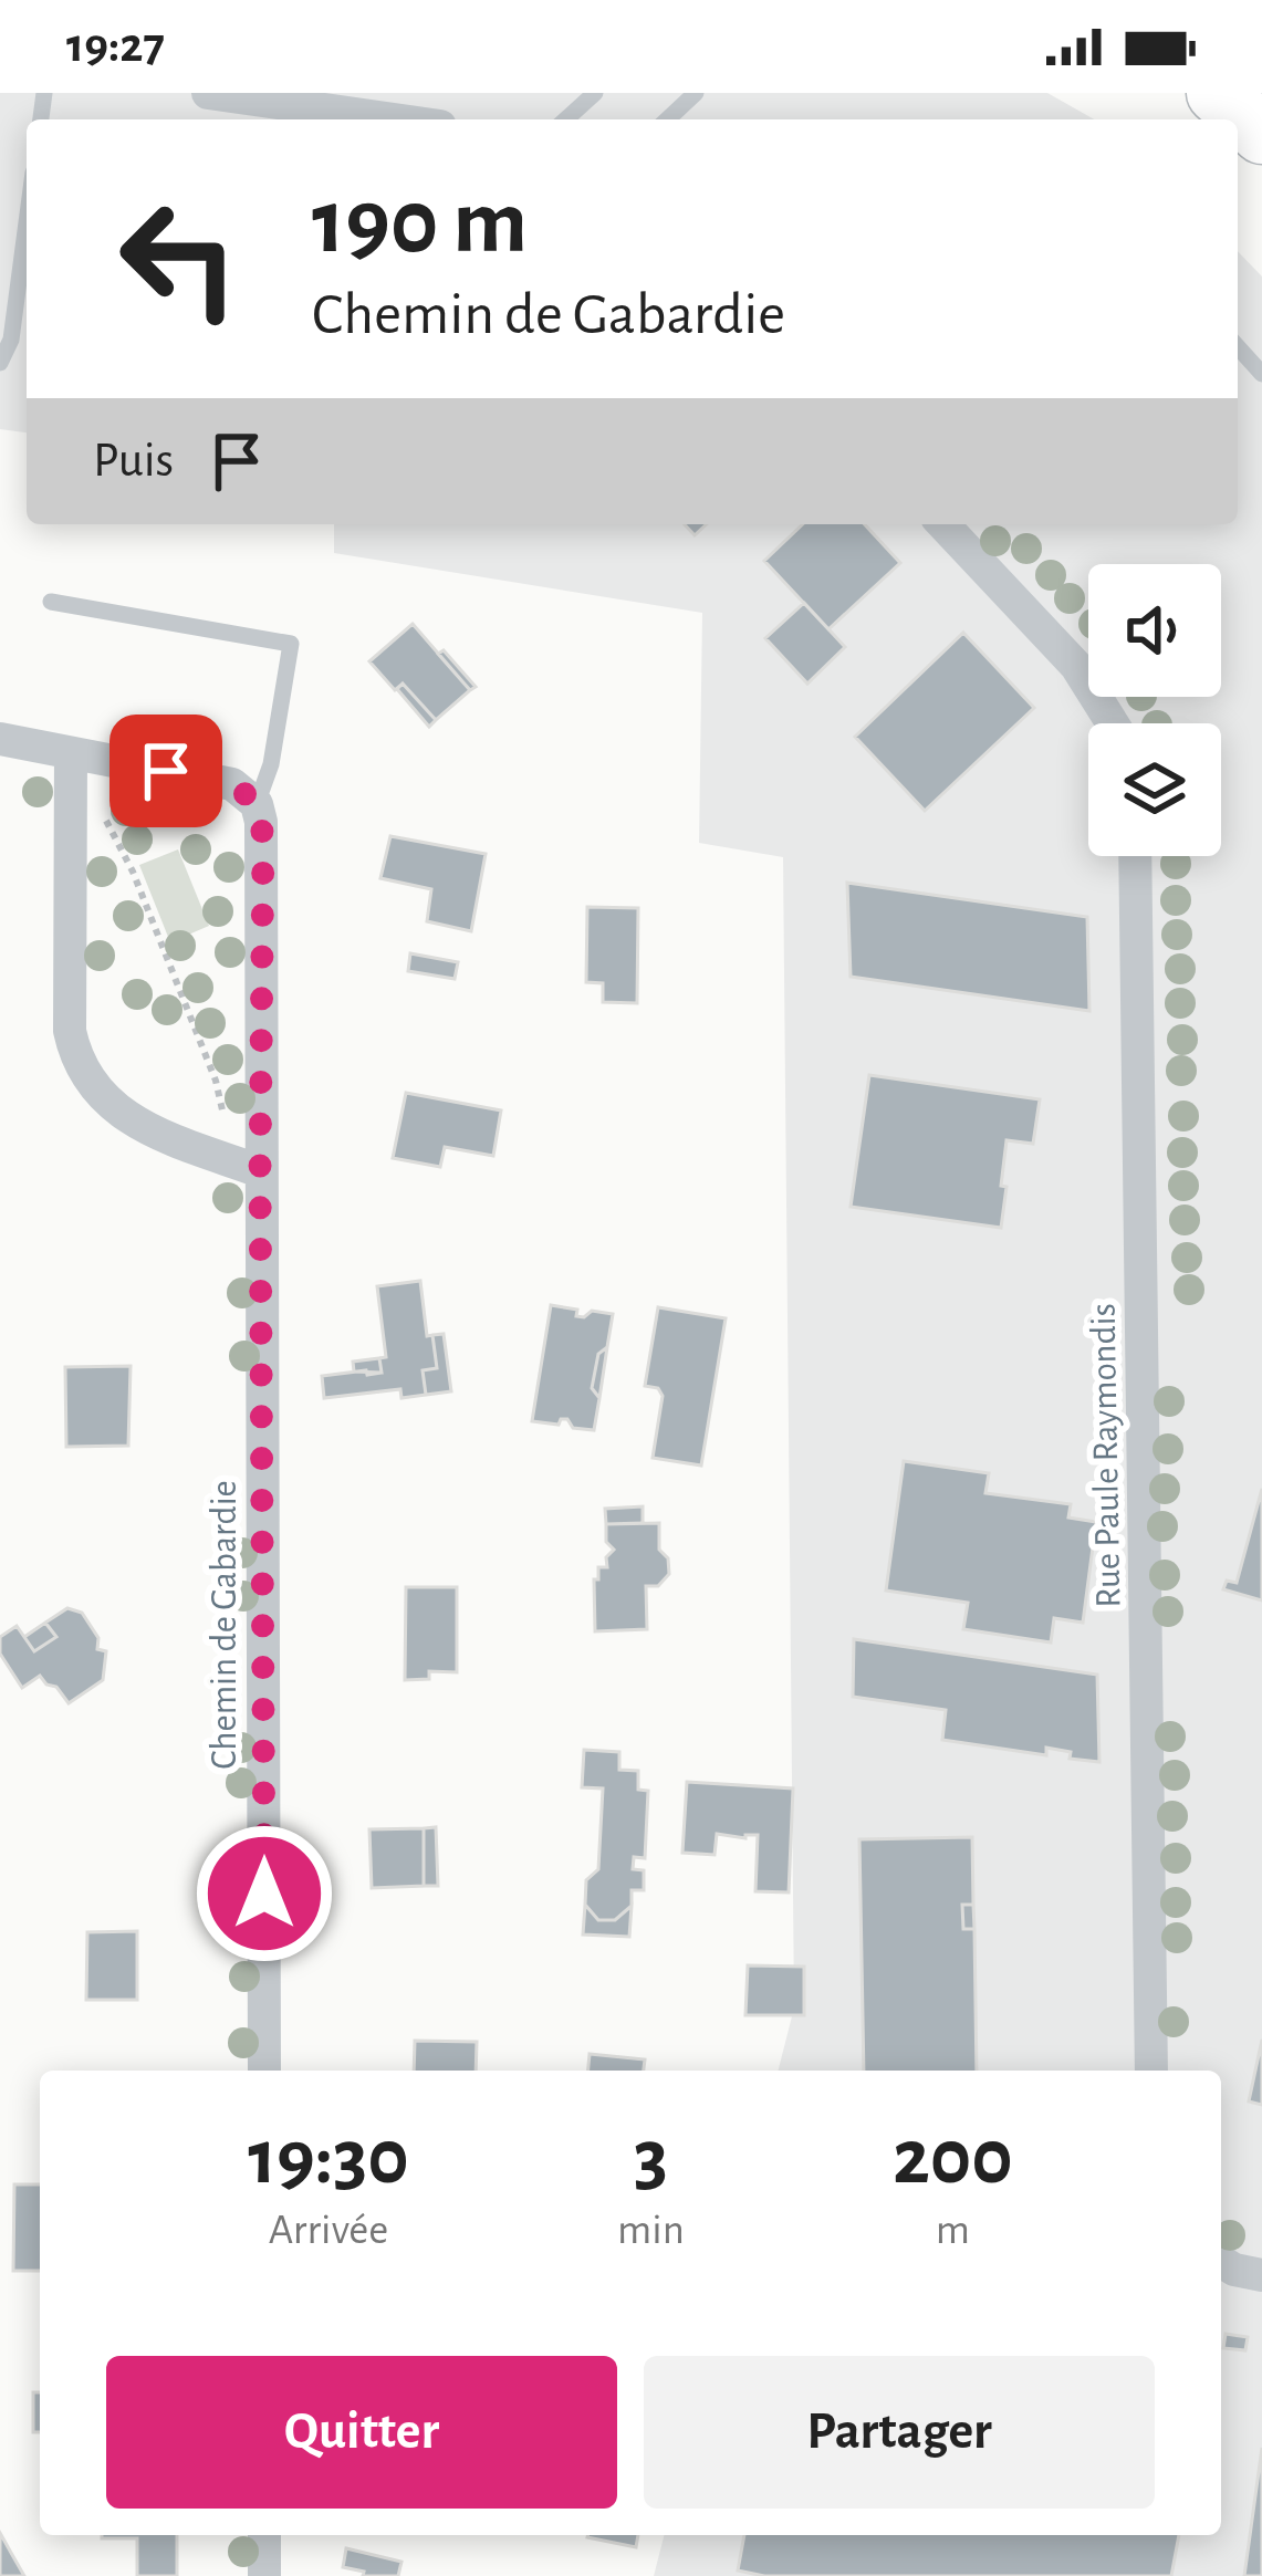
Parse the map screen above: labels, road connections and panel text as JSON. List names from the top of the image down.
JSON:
{
  "streets": {
    "street": ["Rue Paule Raymondis", "Chemin de Gabardie"]
  },
  "page": {
    "status": "19:27",
    "turn": ["190 m", "Chemin de Gabardie"],
    "then": "Puis",
    "eta": [
      "19:30",
      "Arrivée",
      "3",
      "min",
      "200",
      "m"
    ],
    "buttons": ["Quitter", "Partager"]
  }
}
